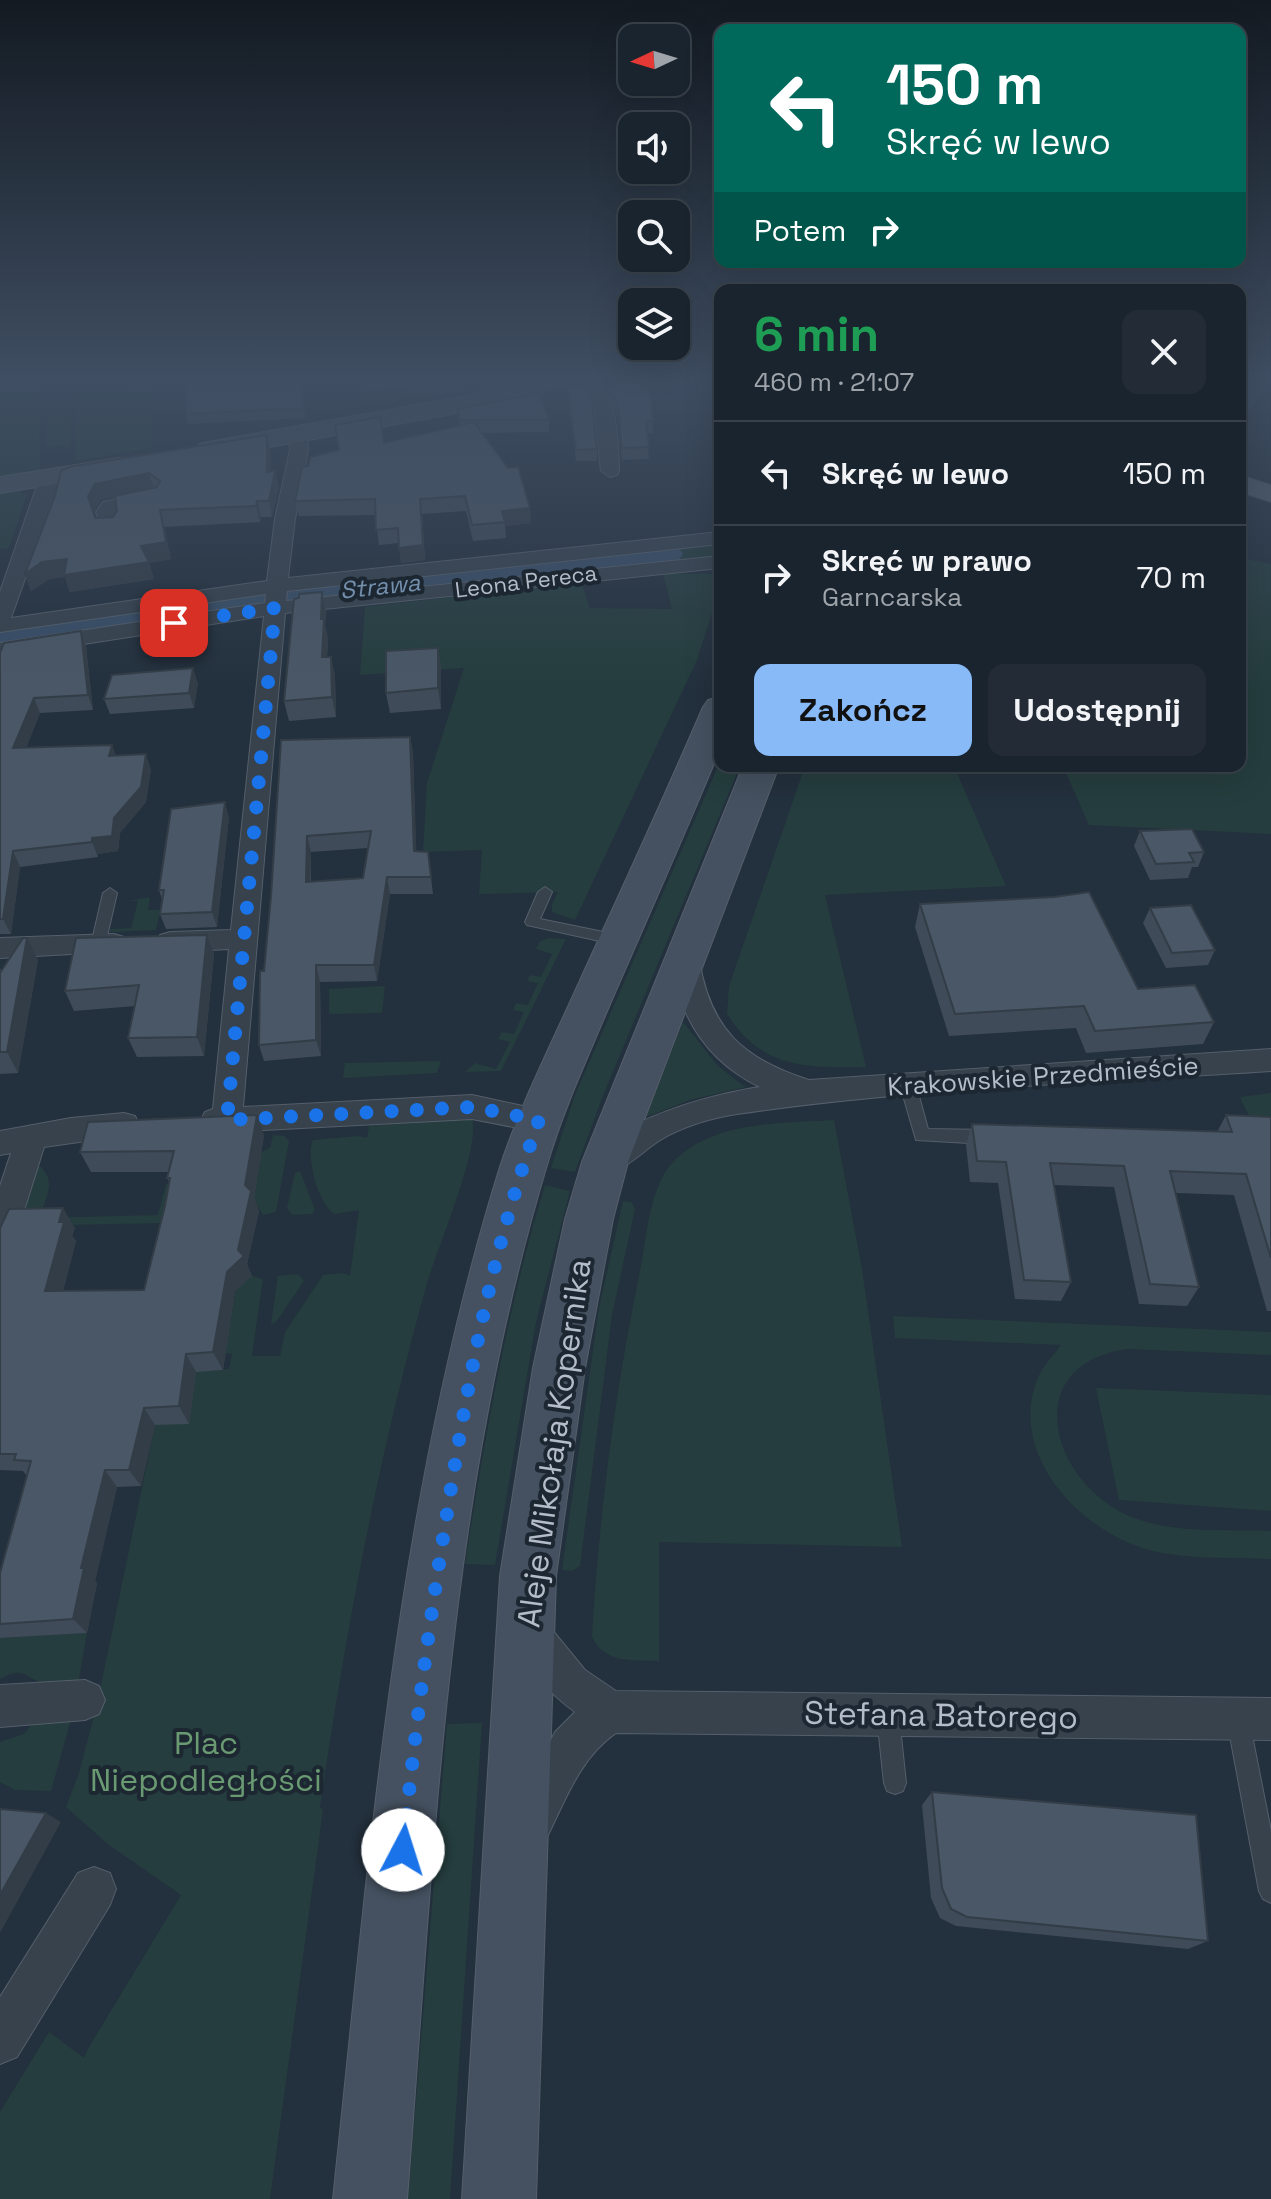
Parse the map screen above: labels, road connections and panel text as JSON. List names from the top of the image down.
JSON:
{
  "streets": {
    "main road": ["Aleje Mikołaja Kopernika"],
    "street": ["Leona Pereca", "Krakowskie Przedmieście", "Stefana Batorego"]
  },
  "crossings": [
    ["Krakowskie Przedmieście", "Aleje Mikołaja Kopernika"]
  ],
  "water": ["Strawa"],
  "parks": ["Plac Niepodległości"],
  "north": "left",
  "page": {
    "turn": ["150 m", "Skręć w lewo"],
    "then": "Potem",
    "heading": ["6 min", "460 m · 21:07"],
    "list": [
      {
        "name": "Skręć w lewo",
        "value": "150 m"
      },
      {
        "name": "Skręć w prawo",
        "note": "Garncarska",
        "value": "70 m"
      }
    ],
    "buttons": ["Zakończ", "Udostępnij"]
  }
}
